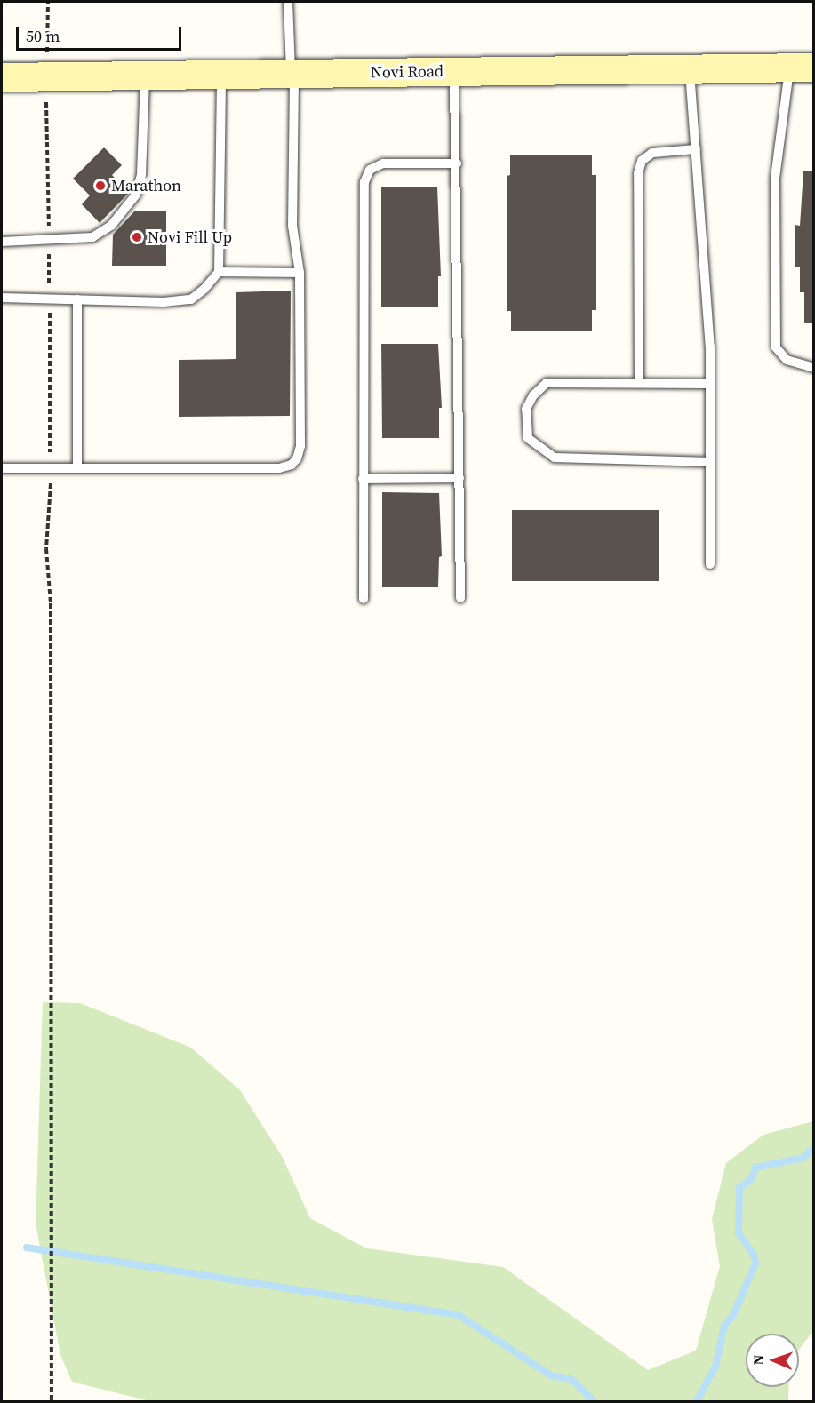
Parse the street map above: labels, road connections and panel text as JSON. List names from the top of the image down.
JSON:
{
  "streets": {
    "main road": ["Novi Road"]
  },
  "places": ["Marathon", "Novi Fill Up"],
  "scale_bar": "50 m",
  "north": "left"
}
